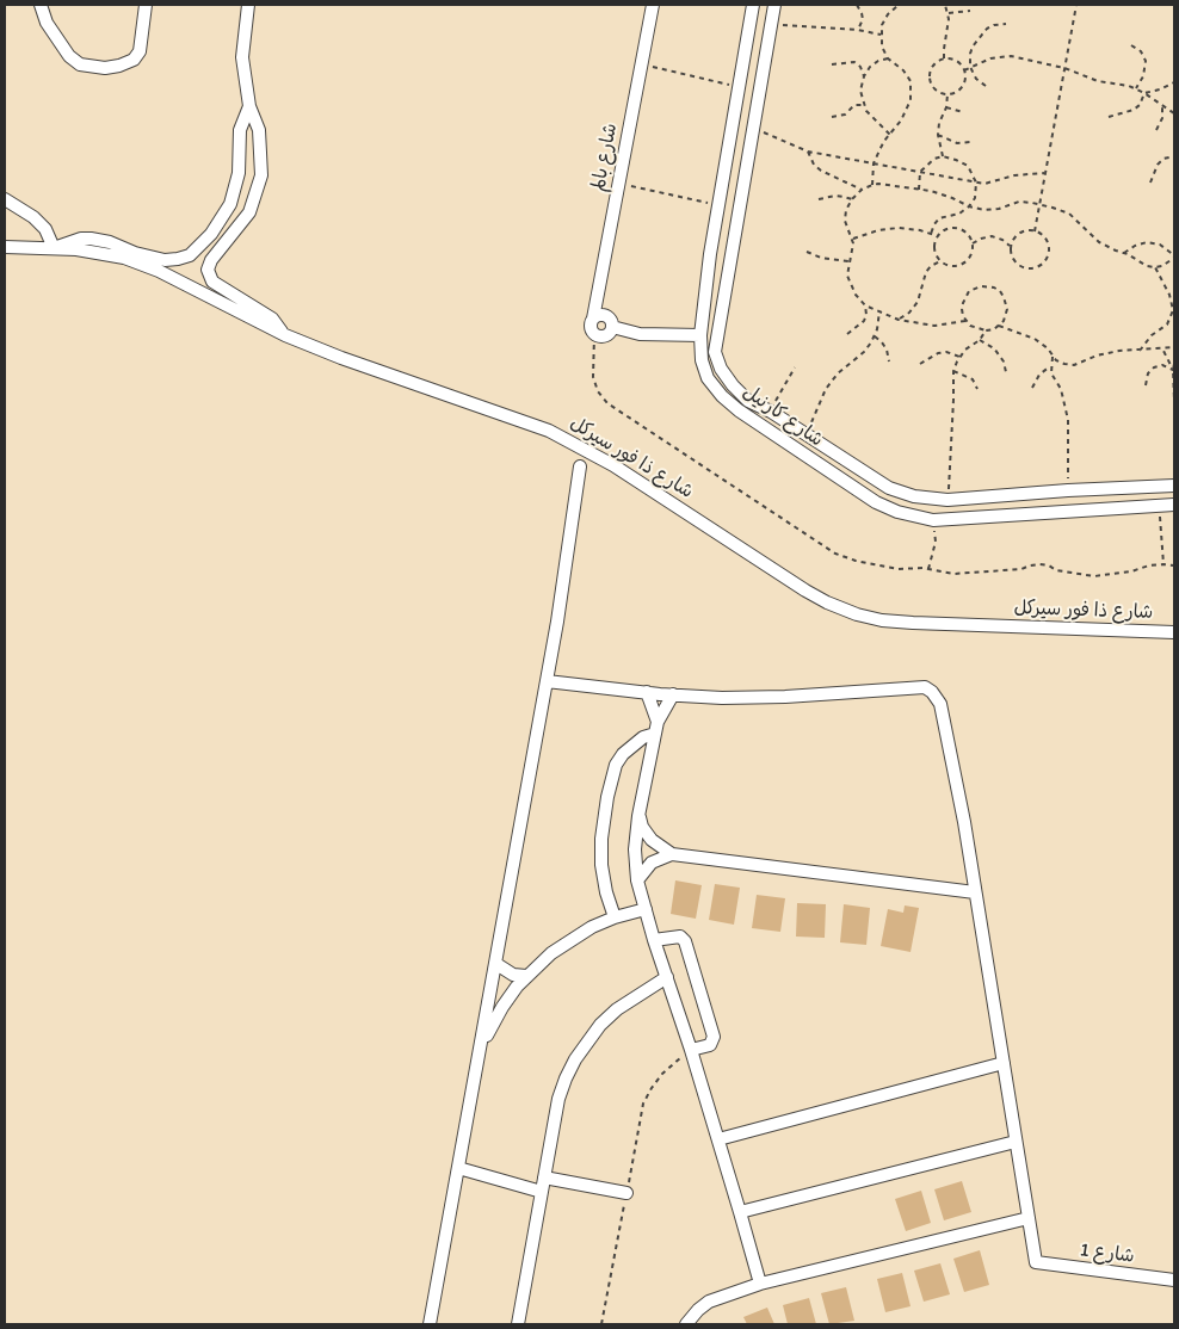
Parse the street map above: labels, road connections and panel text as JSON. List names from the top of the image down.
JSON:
{
  "streets": {
    "street": [
      "شارع بالم",
      "شارع كارنيل",
      "شارع ذا فور سيركل",
      "شارع 1"
    ]
  }
}
